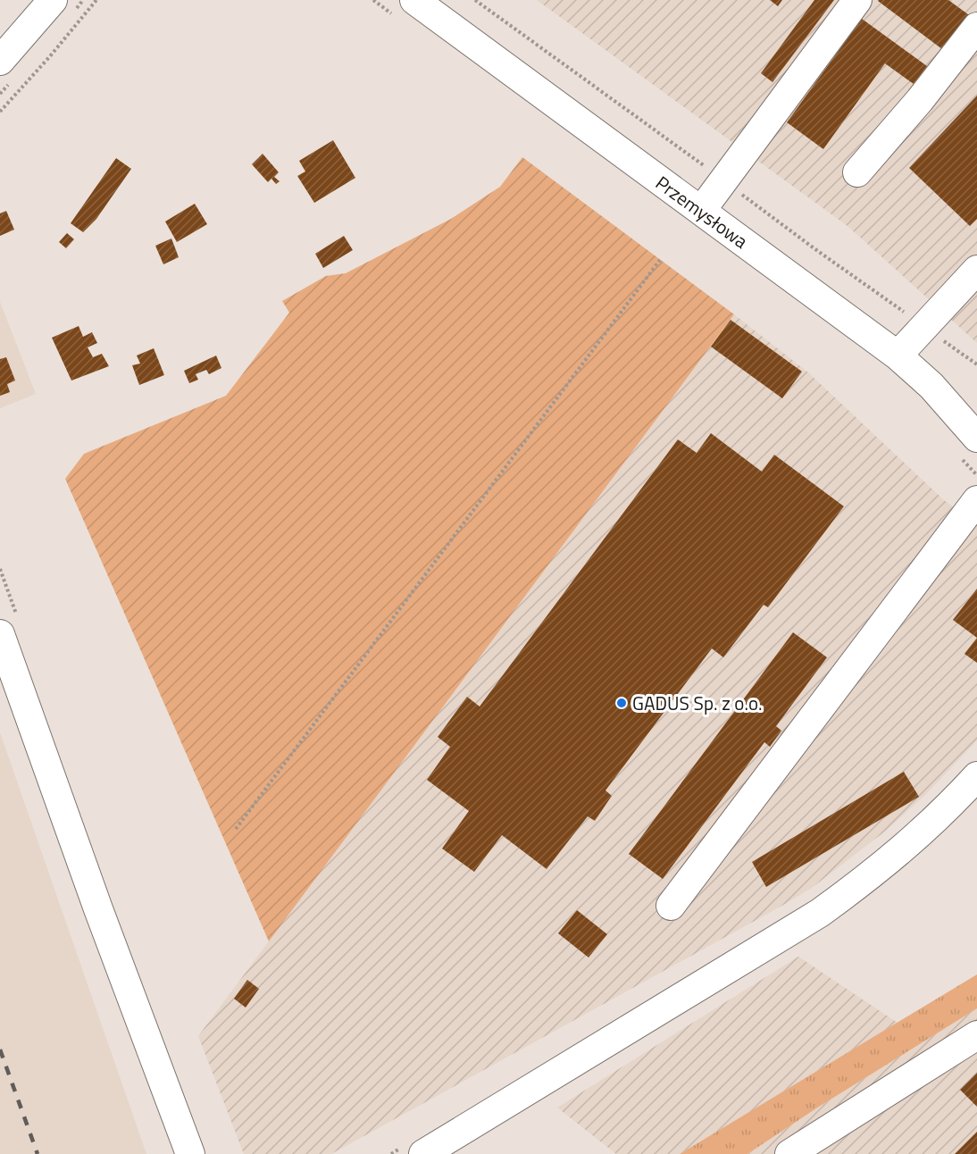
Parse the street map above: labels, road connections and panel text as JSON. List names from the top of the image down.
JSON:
{
  "streets": {
    "street": ["Przemysłowa"]
  },
  "places": ["GADUS Sp. z o.o."]
}
